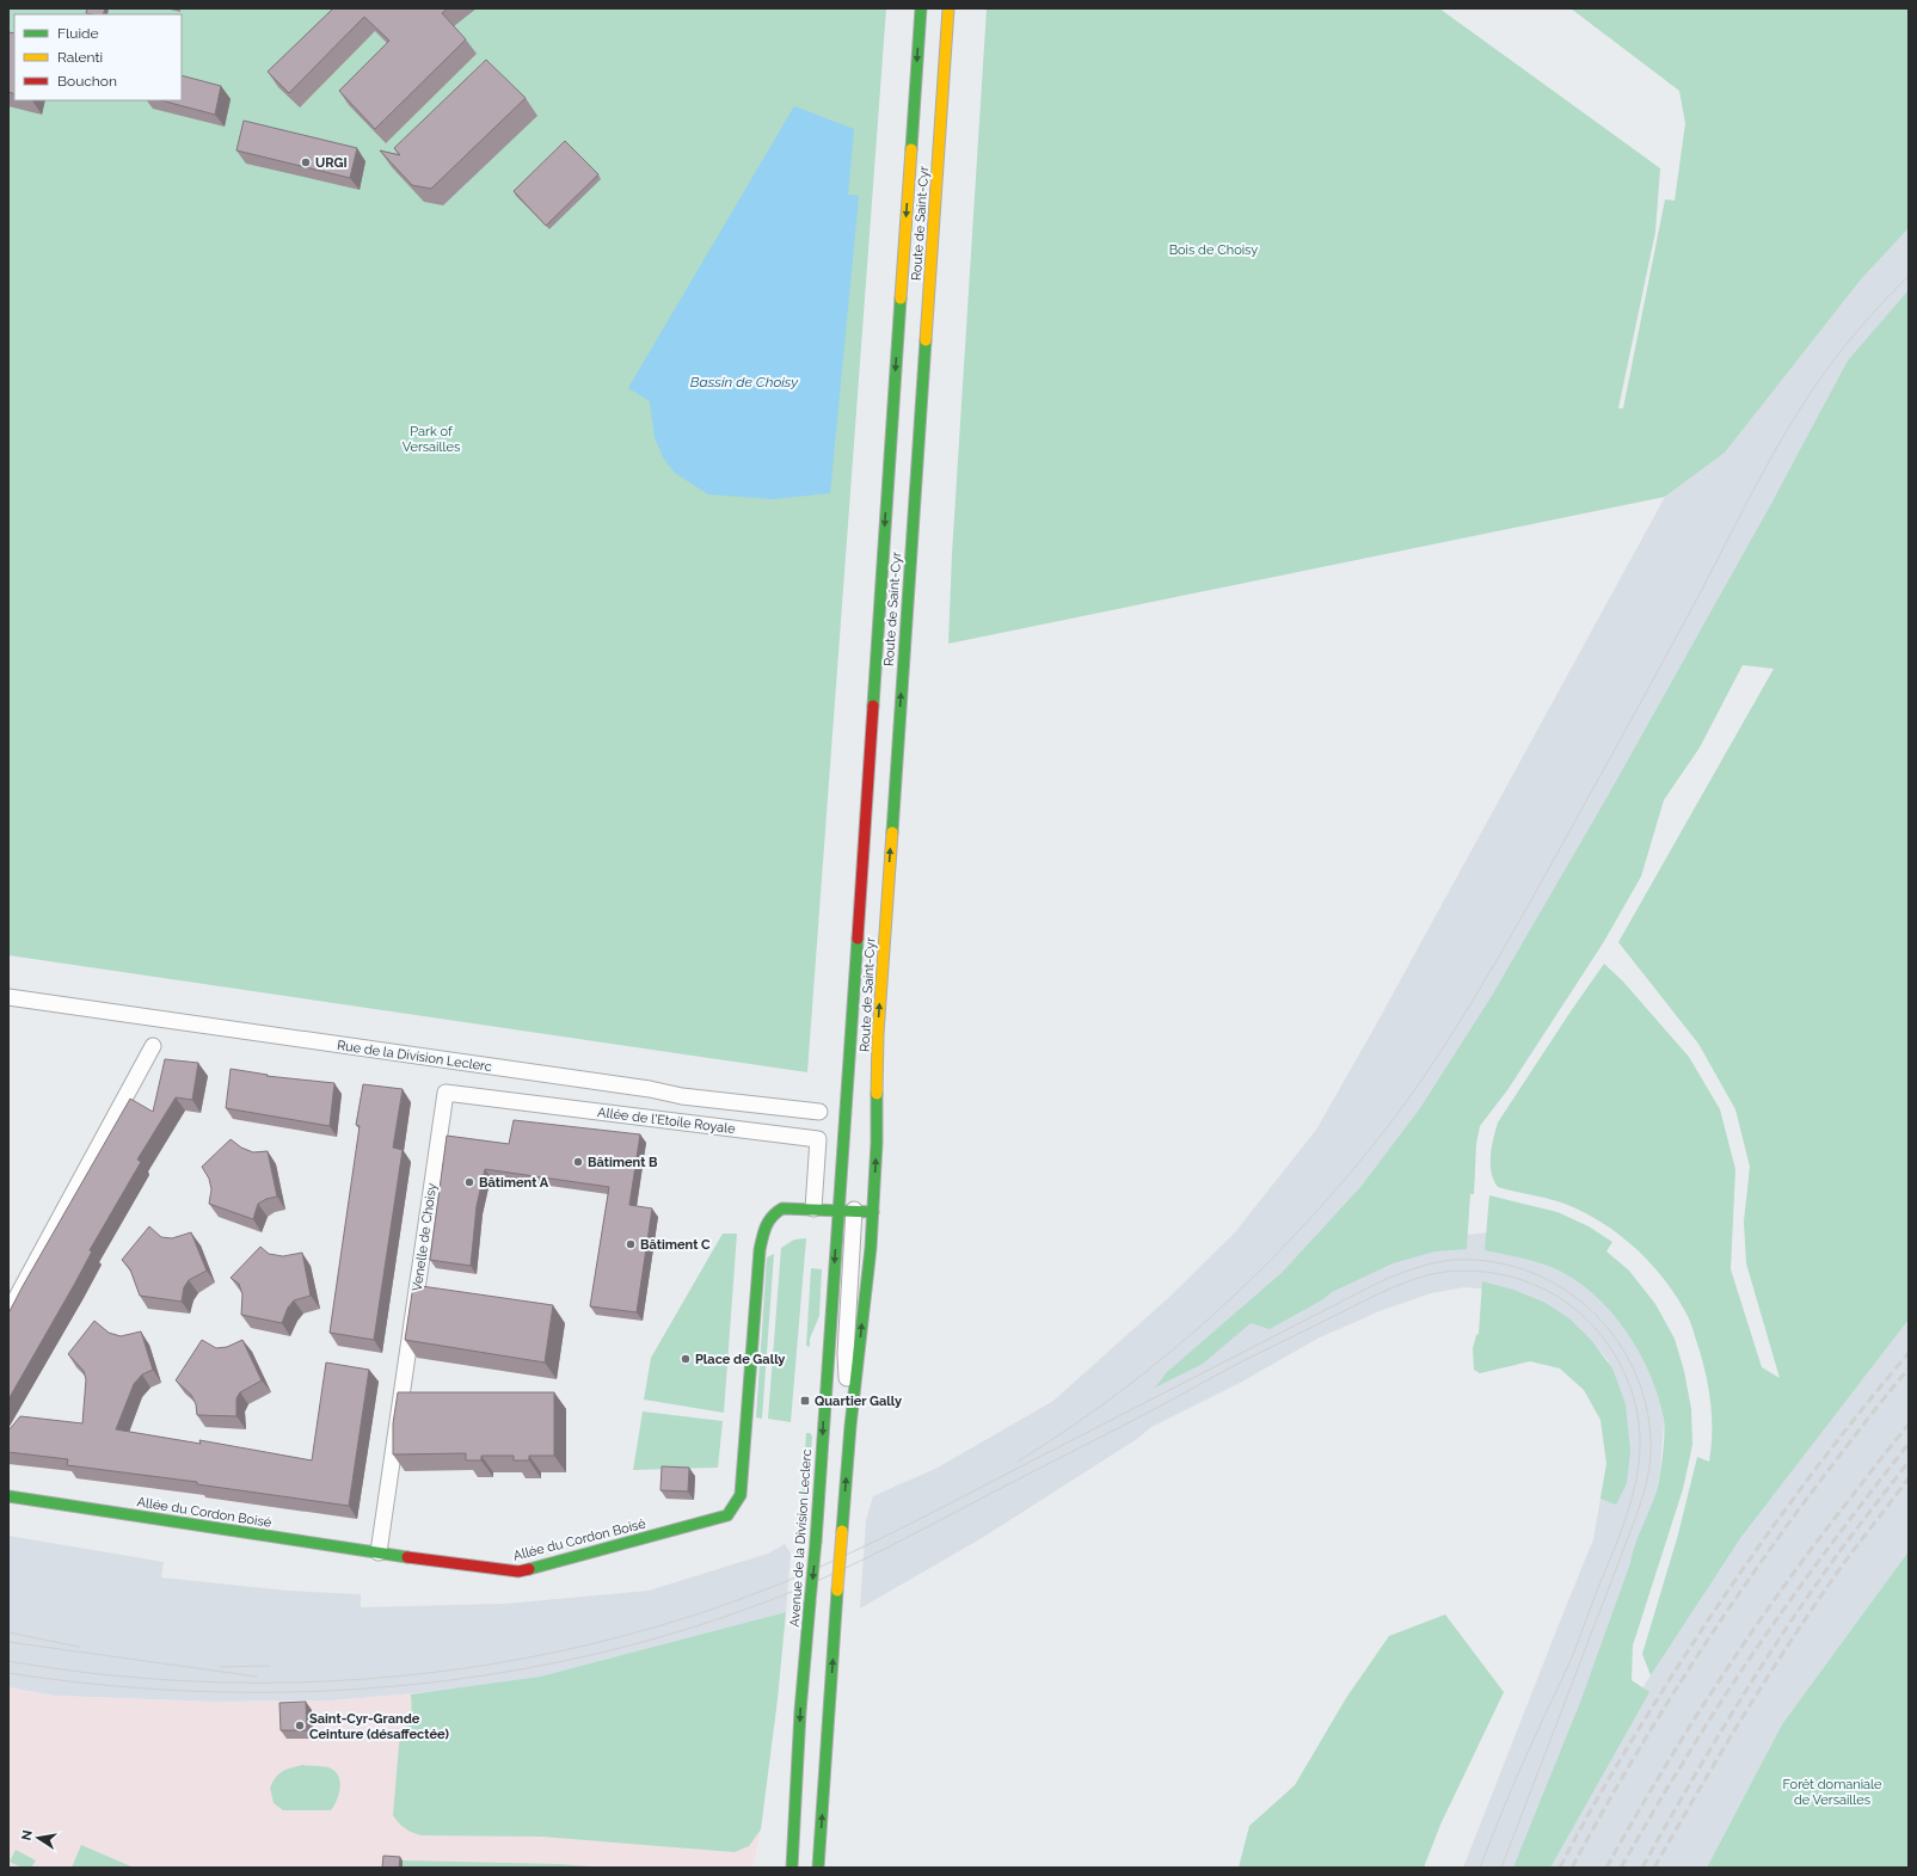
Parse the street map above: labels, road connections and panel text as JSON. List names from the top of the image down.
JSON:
{
  "streets": {
    "main road": ["Route de Saint-Cyr", "Allée du Cordon Boisé", "Avenue de la Division Leclerc"],
    "street": ["Rue de la Division Leclerc", "Allée de l'Etoile Royale", "Venelle de Choisy"]
  },
  "crossings": [
    ["Route de Saint-Cyr", "Allée du Cordon Boisé"],
    ["Route de Saint-Cyr", "Avenue de la Division Leclerc"],
    ["Allée de l'Etoile Royale", "Venelle de Choisy"],
    ["Allée de l'Etoile Royale", "Allée du Cordon Boisé"],
    ["Venelle de Choisy", "Allée du Cordon Boisé"],
    ["Allée du Cordon Boisé", "Avenue de la Division Leclerc"]
  ],
  "water": ["Bassin de Choisy"],
  "parks": ["Bois de Choisy", "Park of Versailles", "Forêt domaniale de Versailles"],
  "places": {
    "other": [
      "URGI",
      "Bâtiment B",
      "Bâtiment A",
      "Bâtiment C",
      "Place de Gally",
      "Saint-Cyr-Grande Ceinture (désaffectée)"
    ],
    "transit": ["Quartier Gally"]
  },
  "legend": ["Fluide", "Ralenti", "Bouchon"],
  "north": "left"
}
